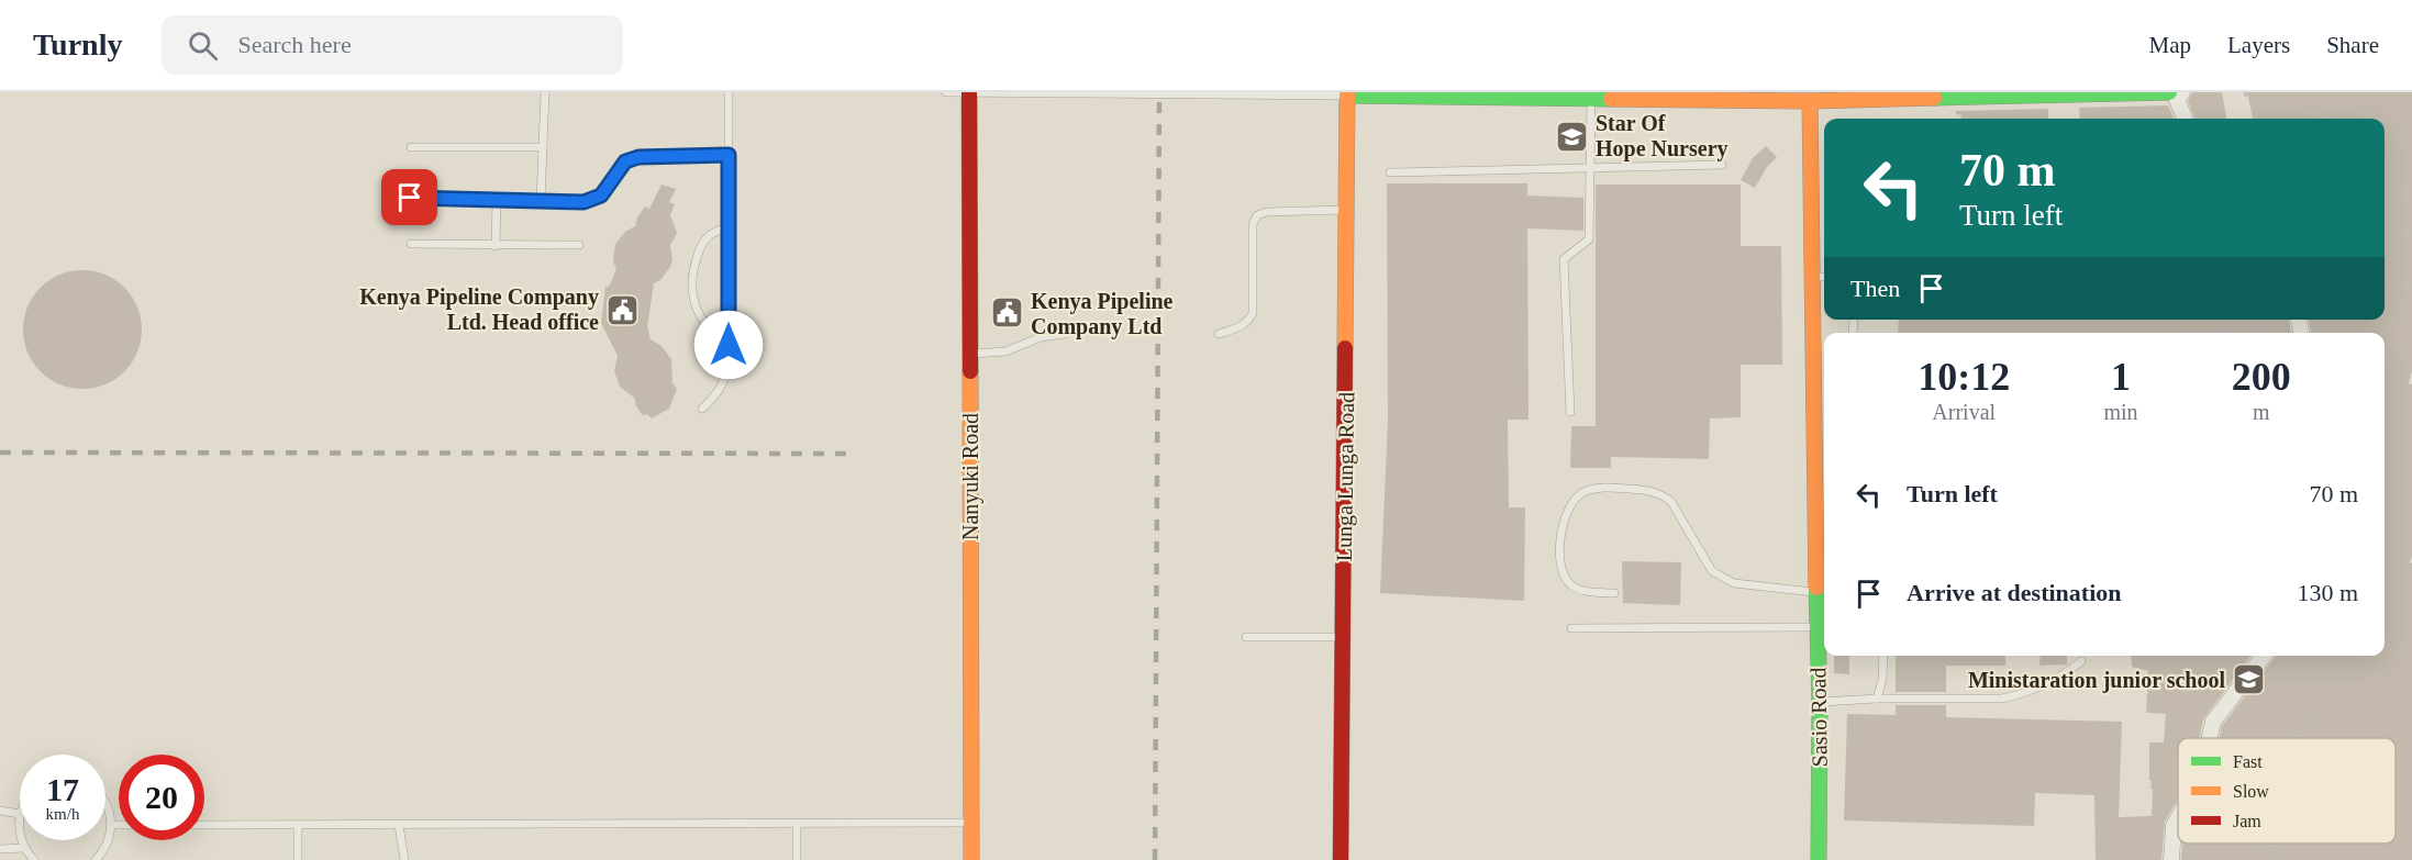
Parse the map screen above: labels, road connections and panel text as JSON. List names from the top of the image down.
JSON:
{
  "streets": {
    "street": ["Nanyuki Road", "Lunga Lunga Road", "Sasio Road"]
  },
  "places": {
    "school or university": ["Star Of Hope Nursery", "Ministaration junior school"],
    "public building": ["Kenya Pipeline Company Ltd. Head office", "Kenya Pipeline Company Ltd"]
  },
  "legend": ["Fast", "Slow", "Jam"],
  "page": {
    "header": "Turnly",
    "search": "Search here",
    "nav": ["Map", "Layers", "Share"],
    "turn": ["70 m", "Turn left"],
    "then": "Then",
    "eta": [
      "10:12",
      "Arrival",
      "1",
      "min",
      "200",
      "m"
    ],
    "list": [
      {
        "name": "Turn left",
        "value": "70 m"
      },
      {
        "name": "Arrive at destination",
        "value": "130 m"
      }
    ],
    "speed": "17 km/h",
    "limit": "20"
  }
}
